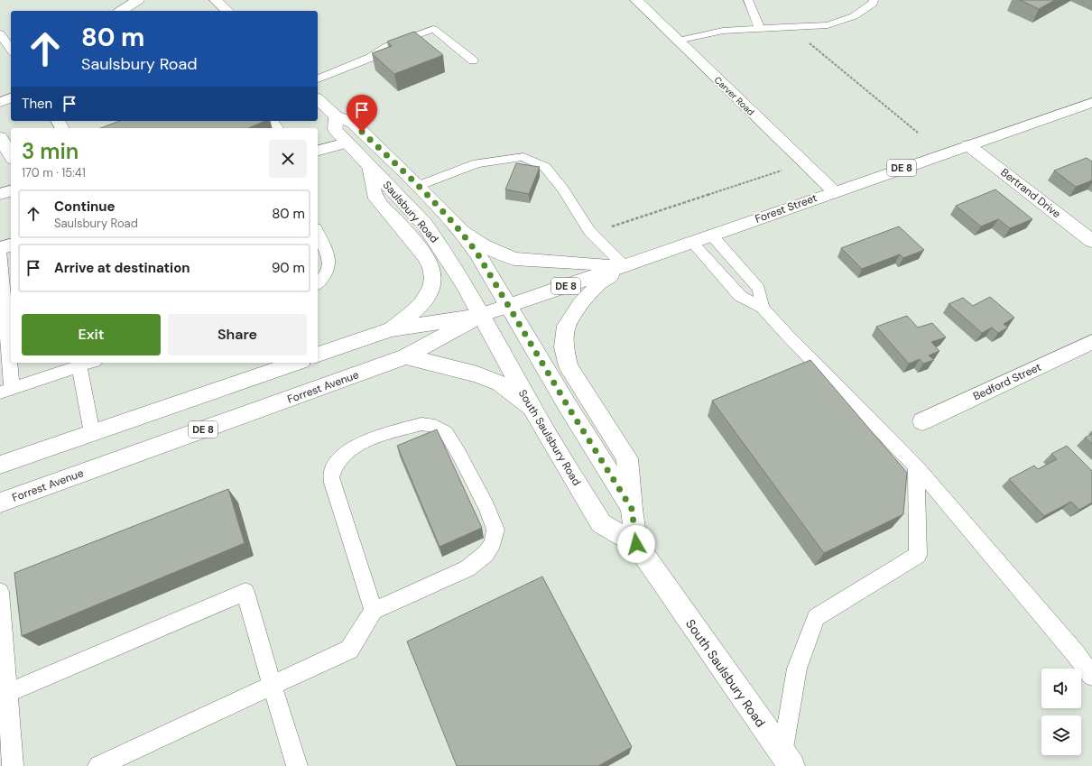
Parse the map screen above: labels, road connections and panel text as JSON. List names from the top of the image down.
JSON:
{
  "streets": {
    "main road": [
      "Carver Road",
      "DE 8",
      "Bertrand Drive",
      "Forest Street",
      "Saulsbury Road",
      "Bedford Street",
      "Forrest Avenue",
      "South Saulsbury Road"
    ]
  },
  "crossings": [
    ["Carver Road", "Forest Street"],
    ["DE 8", "Forest Street"],
    ["DE 8", "Saulsbury Road"],
    ["DE 8", "Forrest Avenue"],
    ["DE 8", "South Saulsbury Road"],
    ["Bertrand Drive", "Forest Street"],
    ["Forest Street", "Saulsbury Road"],
    ["Forest Street", "Forrest Avenue"],
    ["Forest Street", "South Saulsbury Road"],
    ["Saulsbury Road", "Forrest Avenue"],
    ["Saulsbury Road", "South Saulsbury Road"],
    ["Forrest Avenue", "South Saulsbury Road"]
  ],
  "page": {
    "turn": ["80 m", "Saulsbury Road"],
    "then": "Then",
    "heading": ["3 min", "170 m · 15:41"],
    "list": [
      {
        "name": "Continue",
        "note": "Saulsbury Road",
        "value": "80 m"
      },
      {
        "name": "Arrive at destination",
        "value": "90 m"
      }
    ],
    "buttons": ["Exit", "Share"]
  }
}
